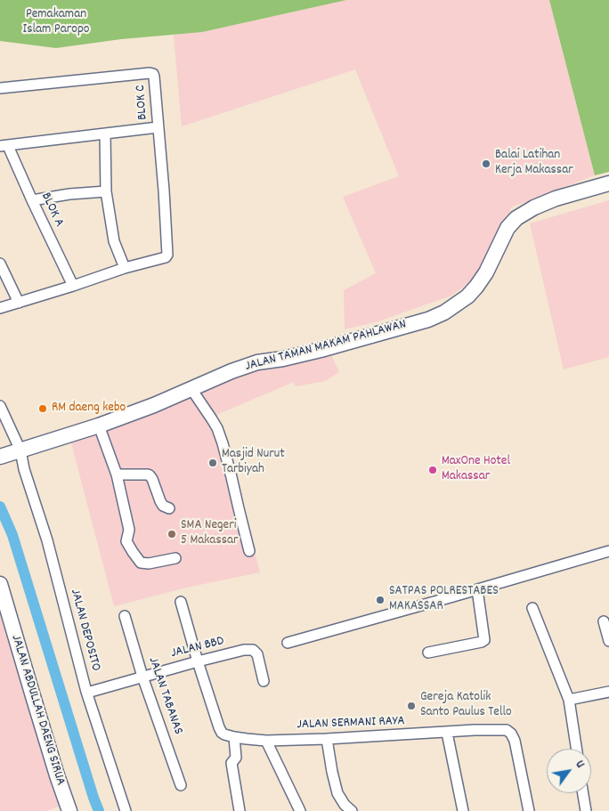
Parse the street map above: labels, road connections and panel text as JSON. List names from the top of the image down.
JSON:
{
  "streets": {
    "main road": ["JALAN TAMAN MAKAM PAHLAWAN", "JALAN ABDULLAH DAENG SIRUA"],
    "street": [
      "BLOK C",
      "BLOK A",
      "JALAN DEPOSITO",
      "JALAN BBD",
      "JALAN TABANAS",
      "JALAN SERMANI RAYA"
    ]
  },
  "crossings": [
    ["JALAN TAMAN MAKAM PAHLAWAN", "JALAN DEPOSITO"],
    ["JALAN DEPOSITO", "JALAN BBD"],
    ["JALAN BBD", "JALAN TABANAS"],
    ["JALAN BBD", "JALAN SERMANI RAYA"]
  ],
  "parks": ["Pemakaman Islam Paropo"],
  "places": [
    "Balai Latihan Kerja Makassar",
    "RM daeng kebo",
    "Masjid Nurut Tarbiyah",
    "MaxOne Hotel Makassar",
    "SMA Negeri 5 Makassar",
    "SATPAS POLRESTABES MAKASSAR",
    "Gereja Katolik Santo Paulus Tello"
  ],
  "north": "top right"
}
